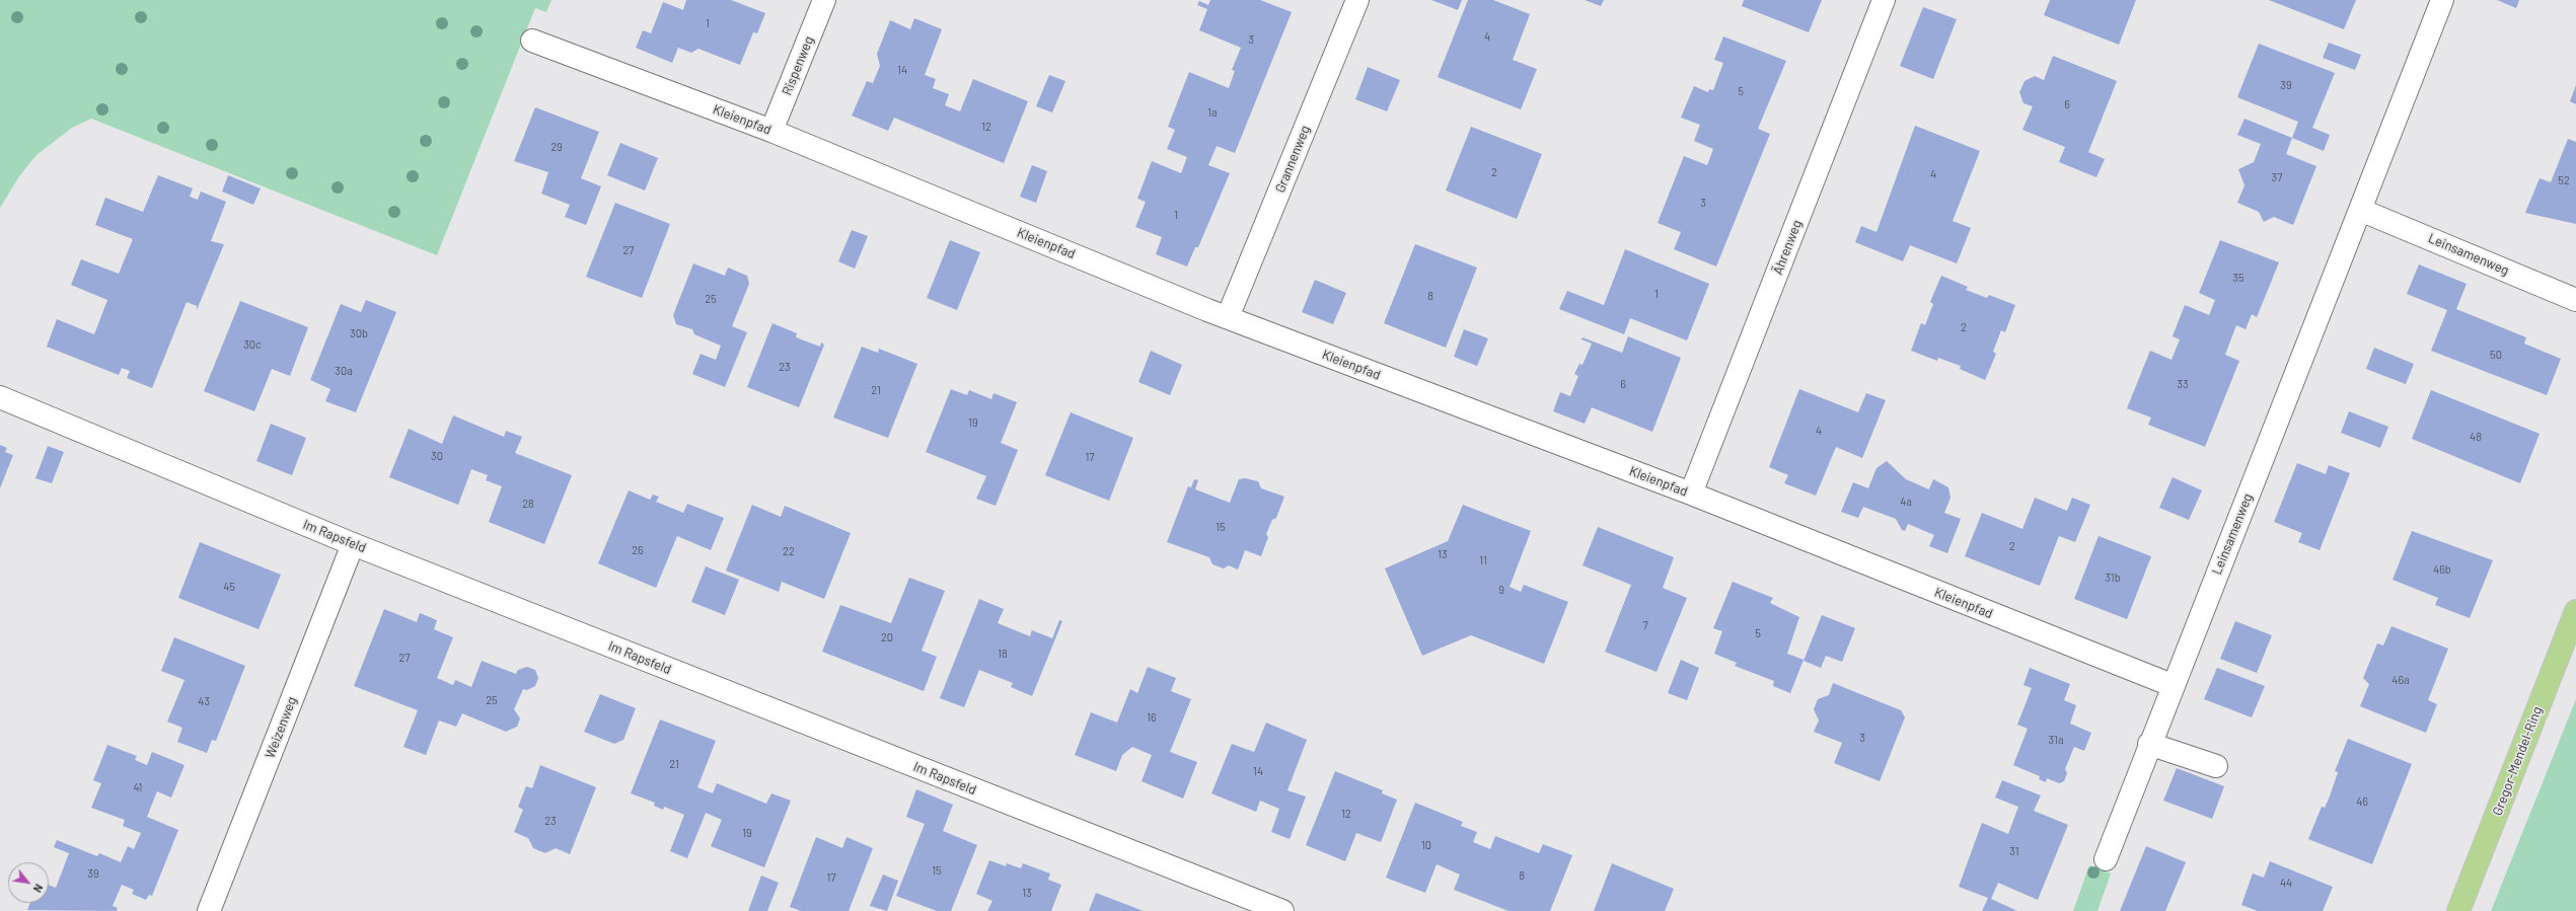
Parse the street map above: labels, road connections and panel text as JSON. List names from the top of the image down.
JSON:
{
  "streets": {
    "main road": ["Gregor-Mendel-Ring"],
    "street": [
      "Rispenweg",
      "Kleienpfad",
      "Grannenweg",
      "Ährenweg",
      "Leinsamenweg",
      "Im Rapsfeld",
      "Weizenweg"
    ]
  },
  "crossings": [
    ["Rispenweg", "Kleienpfad"],
    ["Kleienpfad", "Grannenweg"],
    ["Kleienpfad", "Ährenweg"],
    ["Kleienpfad", "Leinsamenweg"],
    ["Im Rapsfeld", "Weizenweg"]
  ],
  "house_numbers": [
    "1",
    "4",
    "3",
    "14",
    "39",
    "5",
    "6",
    "1a",
    "12",
    "29",
    "2",
    "4",
    "37",
    "52",
    "3",
    "1",
    "27",
    "35",
    "1",
    "8",
    "25",
    "2",
    "30b",
    "30c",
    "50",
    "23",
    "30a",
    "6",
    "33",
    "21",
    "19",
    "4",
    "48",
    "30",
    "17",
    "4a",
    "28",
    "15",
    "2",
    "26",
    "22",
    "13",
    "11",
    "46b",
    "31b",
    "45",
    "9",
    "7",
    "5",
    "20",
    "18",
    "27",
    "46a",
    "25",
    "43",
    "16",
    "3",
    "31a",
    "21",
    "14",
    "41",
    "46",
    "12",
    "23",
    "19",
    "10",
    "31",
    "15",
    "39",
    "8",
    "17",
    "44",
    "13"
  ],
  "north": "bottom right"
}
